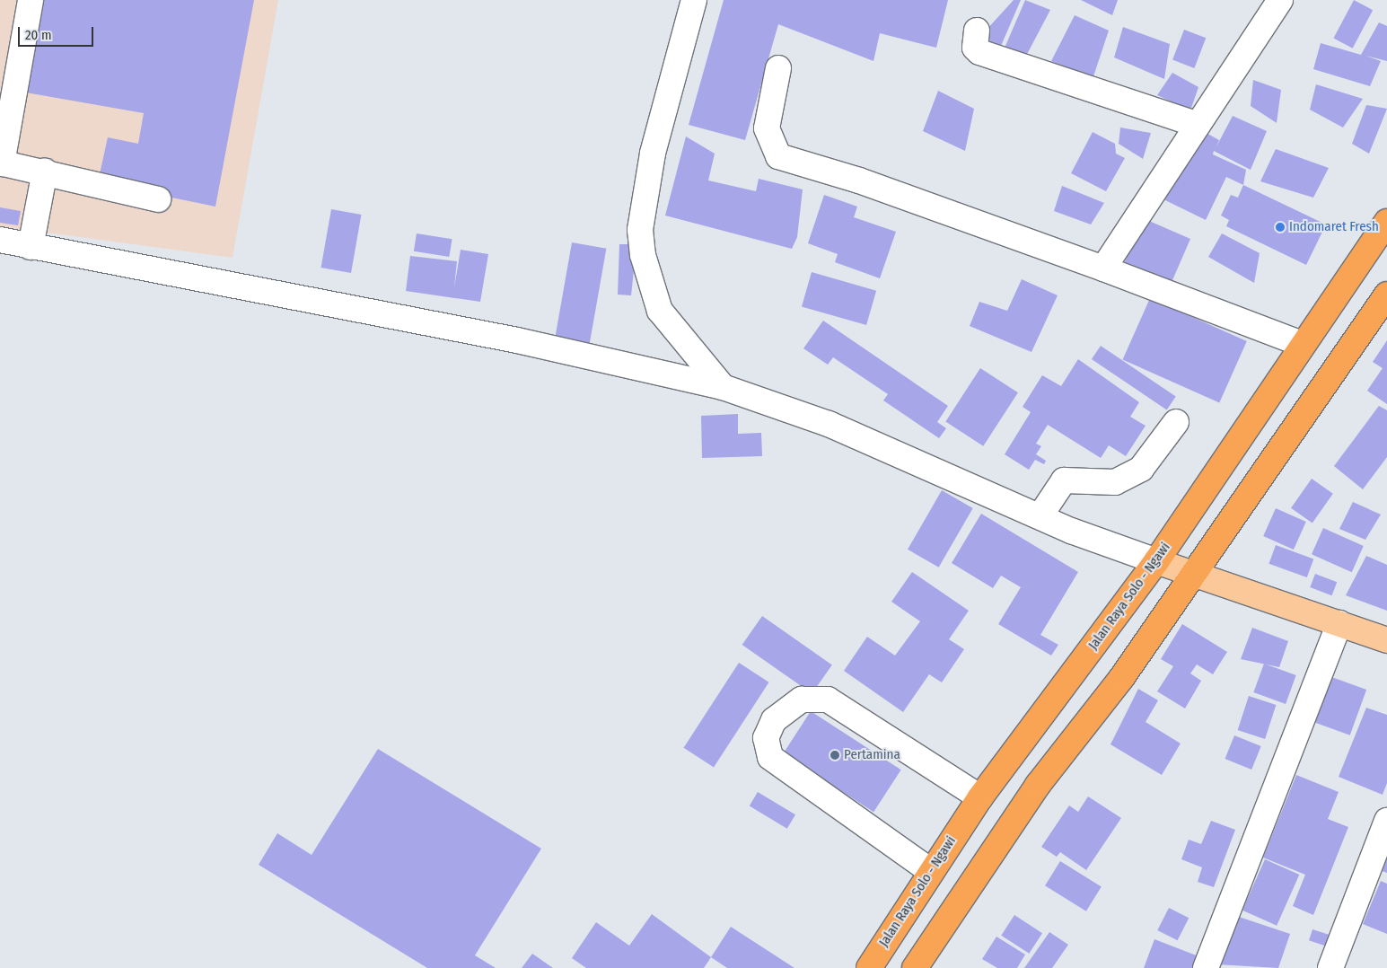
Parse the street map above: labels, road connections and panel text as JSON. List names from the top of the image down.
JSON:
{
  "streets": {
    "highway": ["Jalan Raya Solo - Ngawi"]
  },
  "places": ["Indomaret Fresh", "Pertamina"],
  "scale_bar": "20 m"
}
